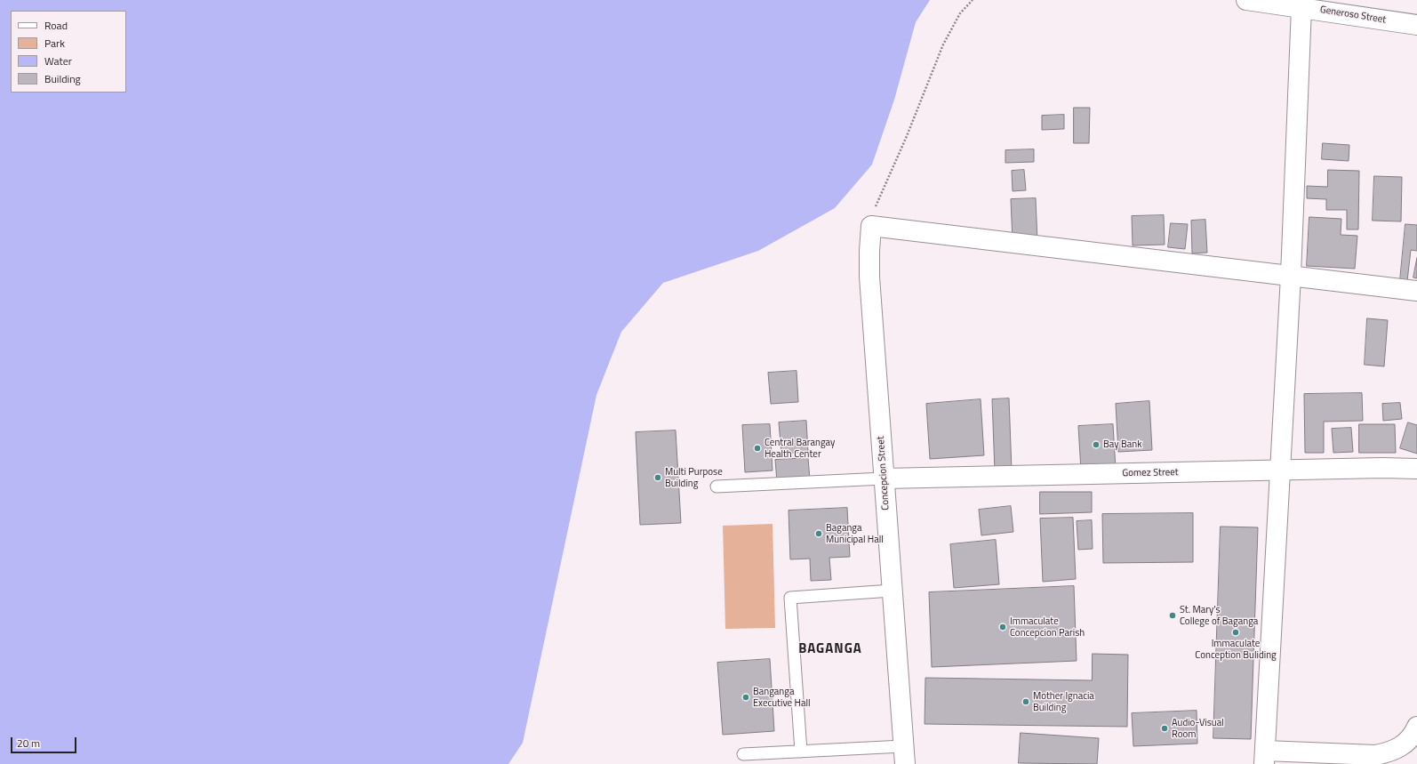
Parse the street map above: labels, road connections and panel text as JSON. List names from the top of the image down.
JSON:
{
  "streets": {
    "street": ["Generoso Street", "Concepcion Street", "Gomez Street"]
  },
  "crossings": [
    ["Concepcion Street", "Gomez Street"]
  ],
  "districts": ["BAGANGA"],
  "places": [
    "Bay Bank",
    "Central Barangay Health Center",
    "Multi Purpose Building",
    "Baganga Municipal Hall",
    "St. Mary's College of Baganga",
    "Immaculate Concepcion Parish",
    "Immaculate Conception Buliding",
    "Banganga Executive Hall",
    "Mother Ignacia Building",
    "Audio-Visual Room"
  ],
  "legend": [
    "Road",
    "Park",
    "Water",
    "Building"
  ],
  "scale_bar": "20 m"
}
